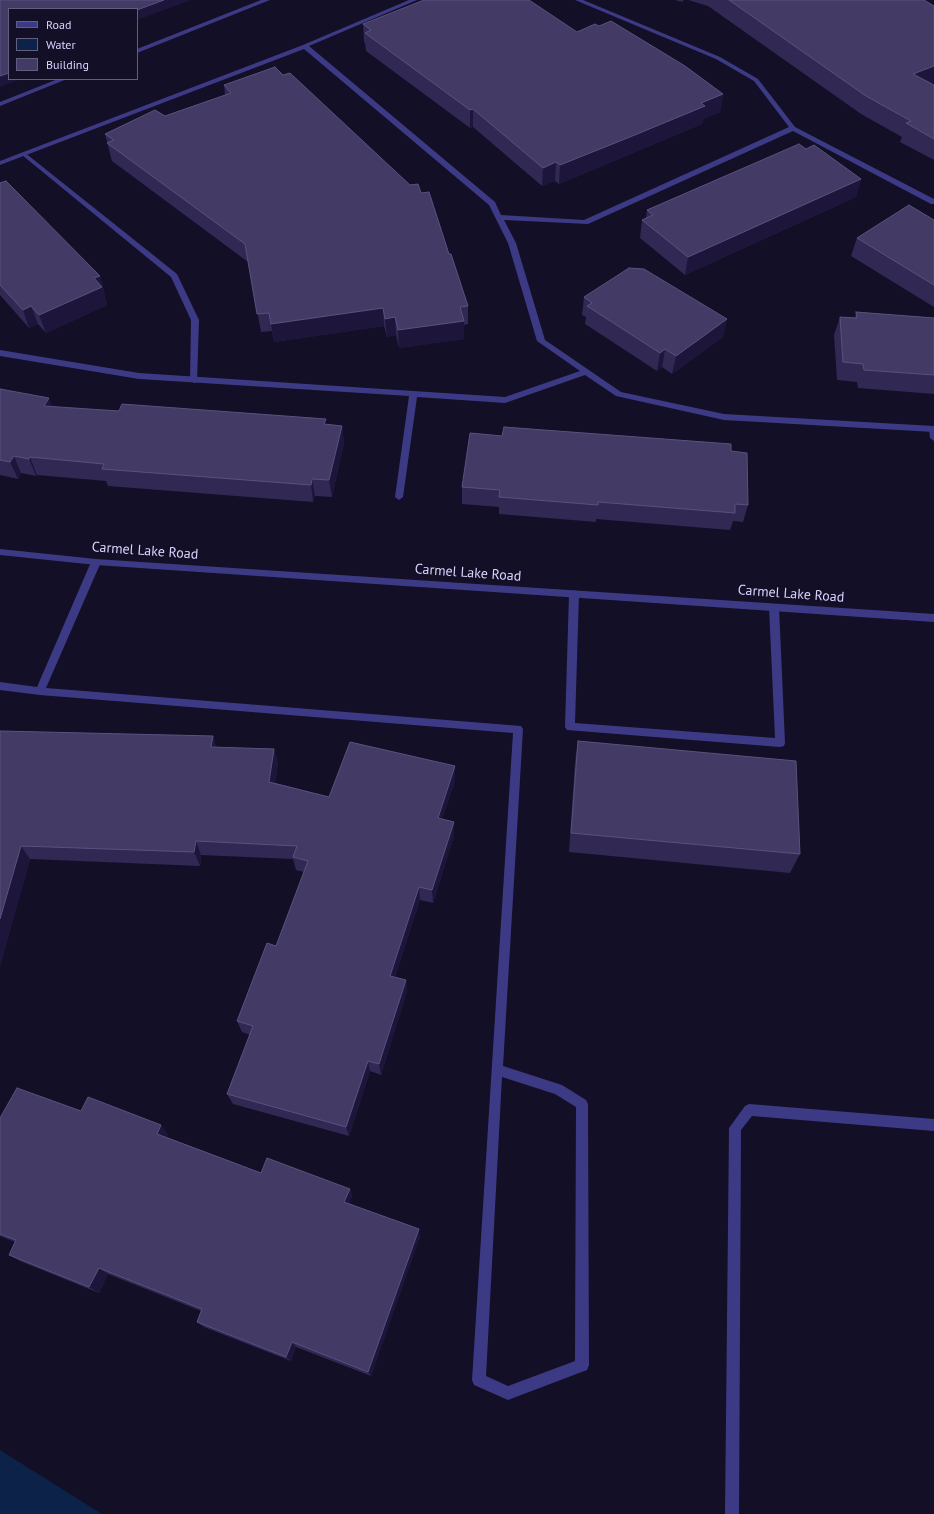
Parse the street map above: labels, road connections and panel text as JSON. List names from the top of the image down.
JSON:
{
  "streets": {
    "street": ["Carmel Lake Road"]
  },
  "legend": ["Road", "Water", "Building"]
}
